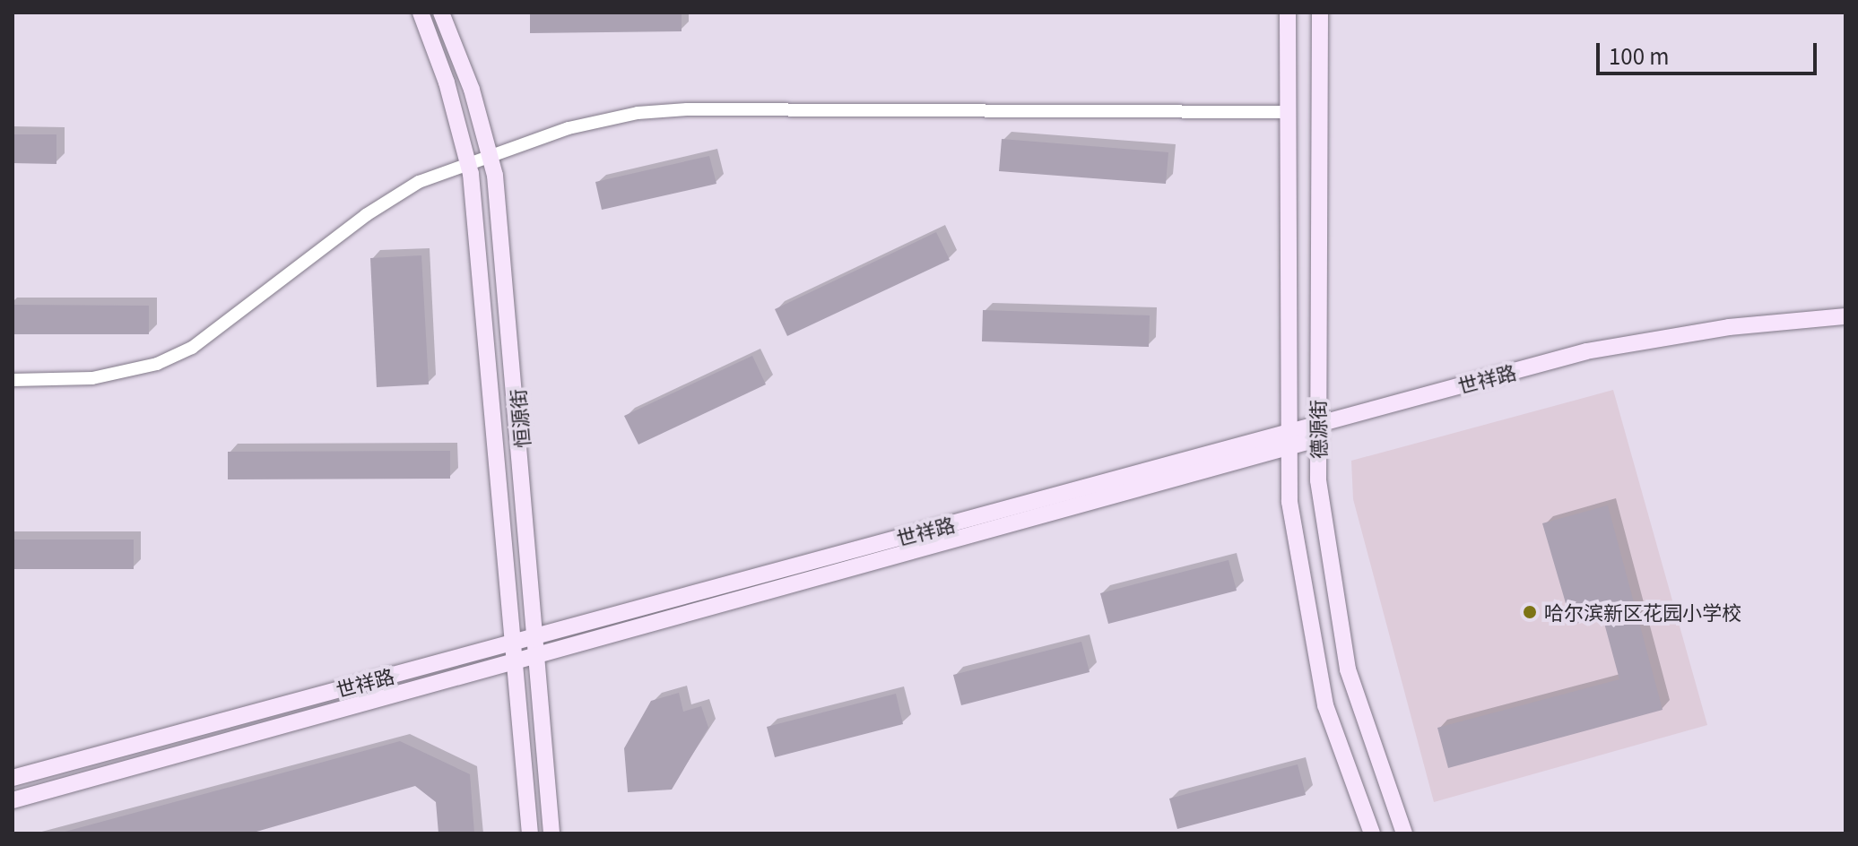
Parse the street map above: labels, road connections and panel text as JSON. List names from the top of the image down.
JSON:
{
  "streets": {
    "main road": ["世祥路", "恒源街", "德源街"]
  },
  "crossings": [
    ["世祥路", "恒源街"],
    ["世祥路", "德源街"]
  ],
  "places": ["哈尔滨新区花园小学校"],
  "scale_bar": "100 m"
}
